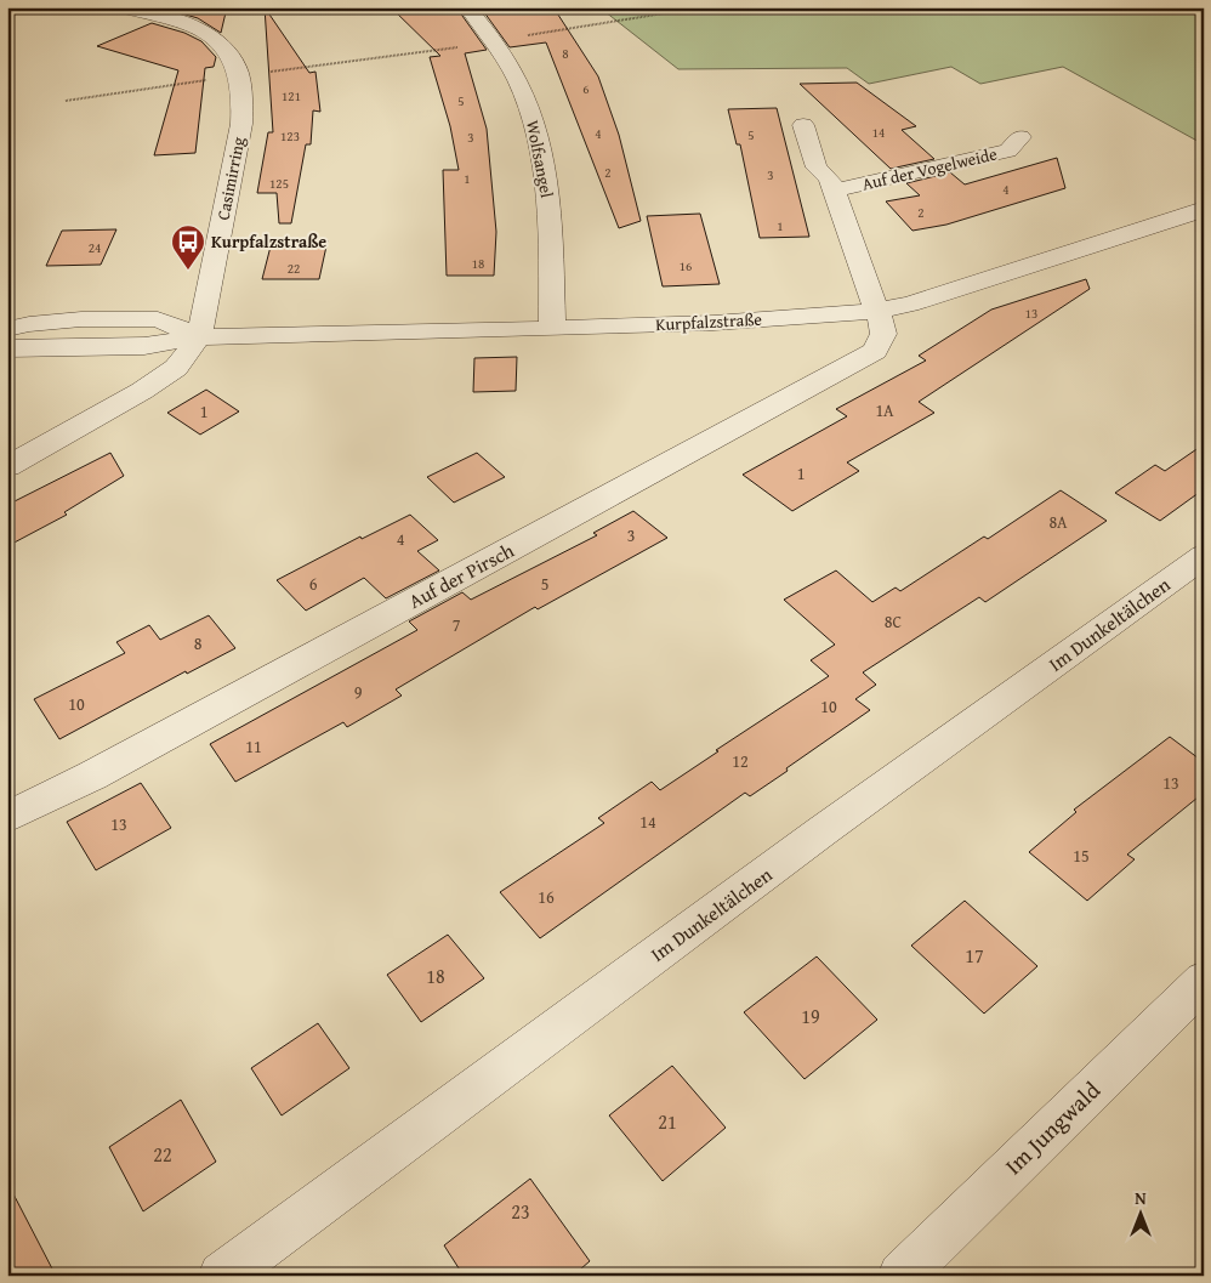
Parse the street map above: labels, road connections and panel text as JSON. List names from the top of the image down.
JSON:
{
  "streets": {
    "street": [
      "Wolfsangel",
      "Auf der Vogelweide",
      "Casimirring",
      "Kurpfalzstraße",
      "Auf der Pirsch",
      "Im Dunkeltälchen",
      "Im Jungwald"
    ]
  },
  "crossings": [
    ["Wolfsangel", "Kurpfalzstraße"],
    ["Auf der Vogelweide", "Kurpfalzstraße"],
    ["Auf der Vogelweide", "Auf der Pirsch"],
    ["Casimirring", "Kurpfalzstraße"],
    ["Kurpfalzstraße", "Auf der Pirsch"]
  ],
  "places": {
    "bus stop": ["Kurpfalzstraße"]
  },
  "house_numbers": [
    "8",
    "6",
    "121",
    "5",
    "14",
    "4",
    "5",
    "123",
    "3",
    "2",
    "3",
    "1",
    "125",
    "4",
    "2",
    "1",
    "24",
    "18",
    "16",
    "22",
    "13",
    "1A",
    "1",
    "1",
    "8A",
    "3",
    "4",
    "6",
    "5",
    "8C",
    "7",
    "8",
    "9",
    "10",
    "10",
    "11",
    "12",
    "13",
    "14",
    "13",
    "15",
    "16",
    "17",
    "18",
    "19",
    "21",
    "22",
    "23"
  ],
  "north": "top"
}
